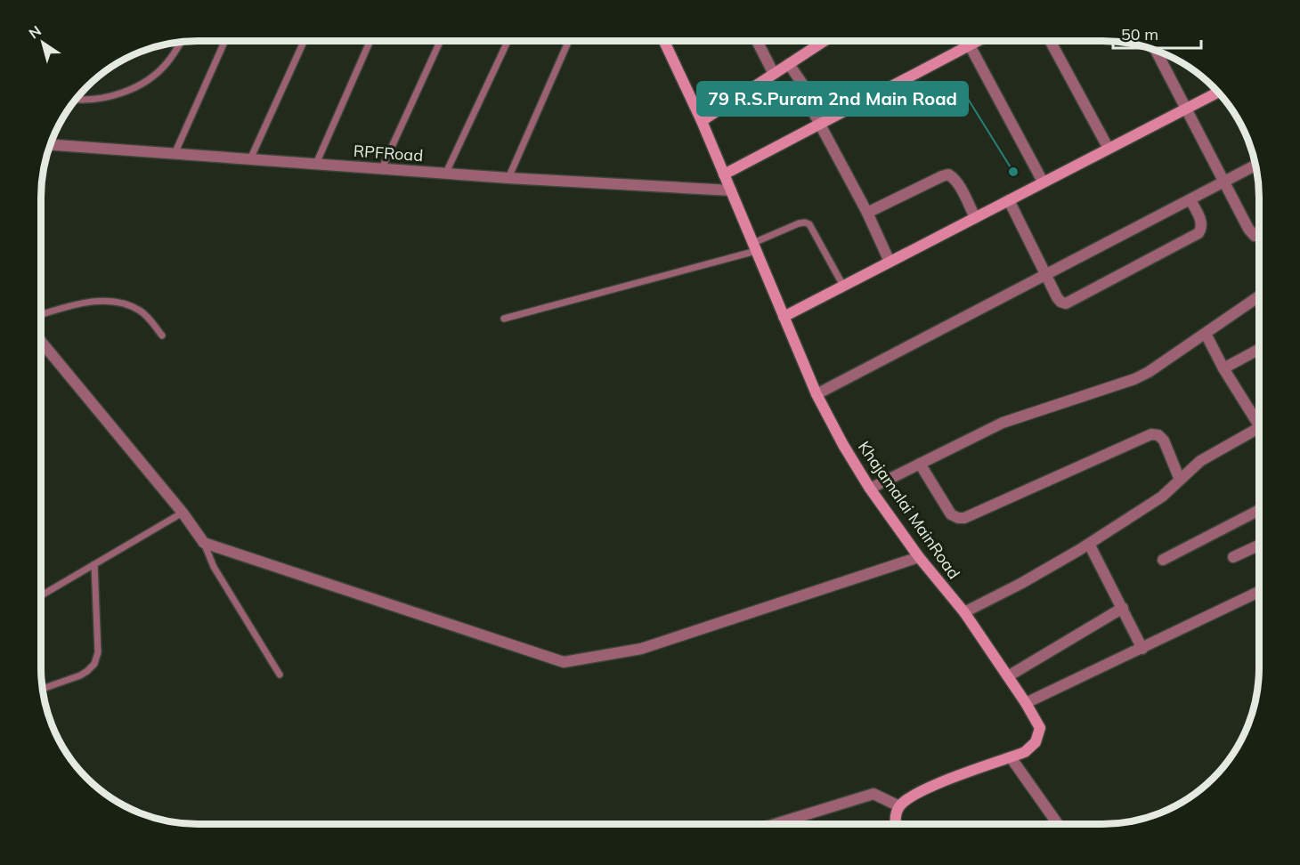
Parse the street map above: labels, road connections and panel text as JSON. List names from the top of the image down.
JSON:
{
  "streets": {
    "main road": ["Khajamalai MainRoad"],
    "street": ["RPFRoad"]
  },
  "crossings": [
    ["RPFRoad", "Khajamalai MainRoad"]
  ],
  "places": ["79 R.S.Puram 2nd Main Road"],
  "scale_bar": "50 m",
  "north": "top left"
}
